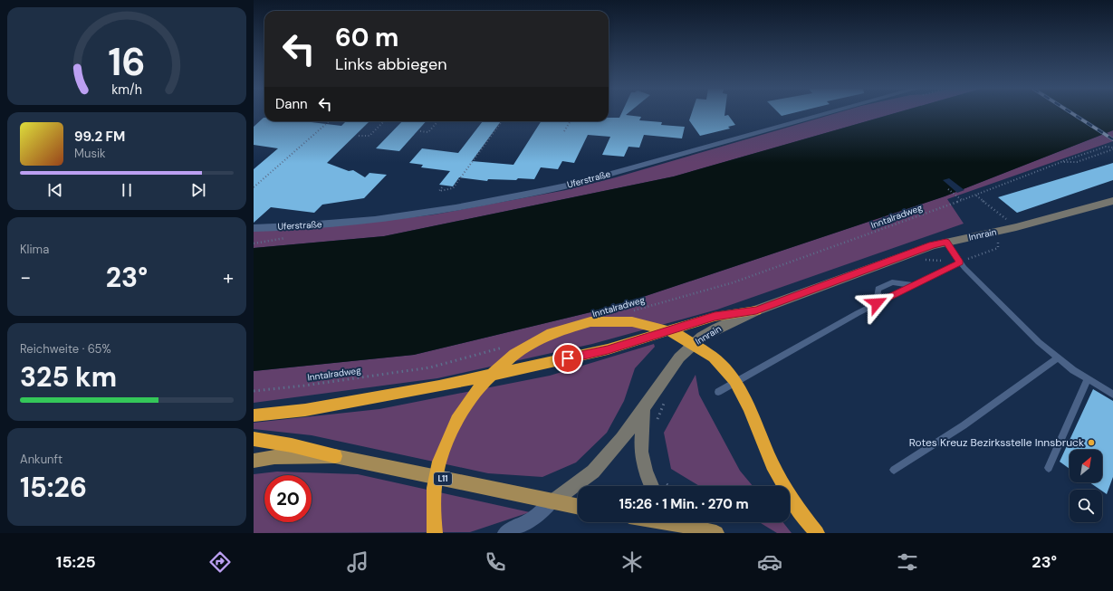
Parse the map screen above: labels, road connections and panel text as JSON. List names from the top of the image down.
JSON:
{
  "streets": {
    "main road": ["Innrain", "L11"],
    "street": ["Uferstraße"],
    "path": ["Inntalradweg"]
  },
  "crossings": [
    ["Innrain", "L11"]
  ],
  "places": ["Rotes Kreuz Bezirksstelle Innsbruck"],
  "north": "top right",
  "page": {
    "turn": ["60 m", "Links abbiegen"],
    "then": "Dann",
    "song": ["99.2 FM", "Musik"],
    "tile": [
      "Klima",
      ["Reichweite · 65%", "325 km"],
      ["Ankunft", "15:26"]
    ],
    "heat": ["−", "23°", "+"],
    "limit": "20",
    "trip": "15:26 · 1 Min. · 270 m",
    "tabs": ["15:25", "23°"],
    "gauge": ["16", "km/h"]
  }
}
